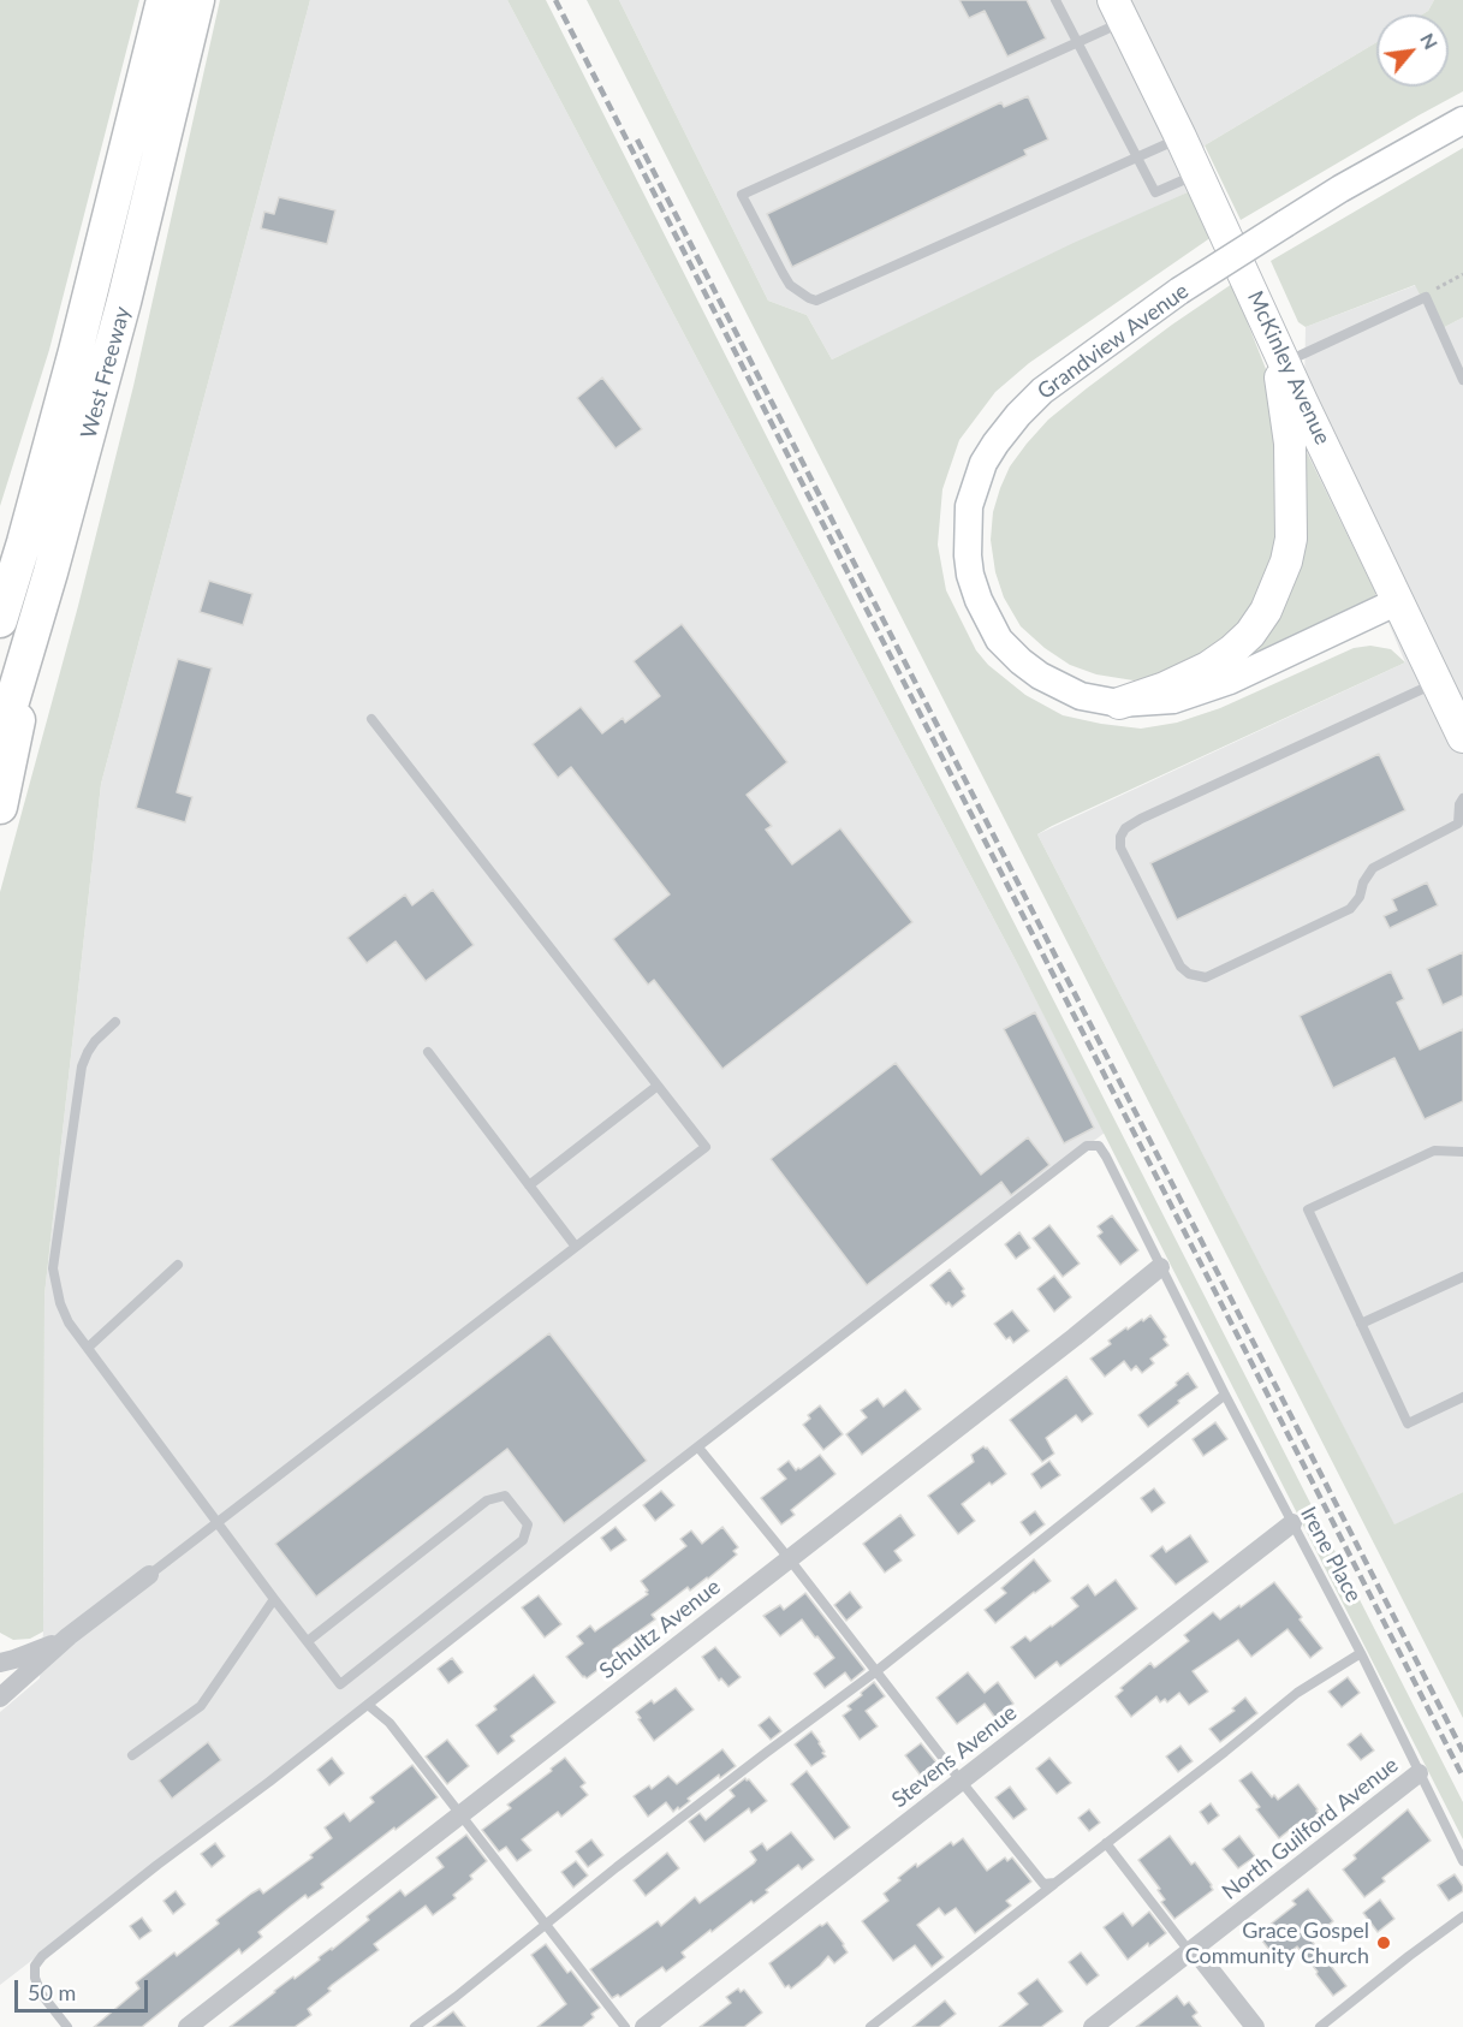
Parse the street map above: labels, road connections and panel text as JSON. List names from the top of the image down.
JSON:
{
  "streets": {
    "highway": ["West Freeway"],
    "main road": ["Grandview Avenue", "McKinley Avenue"],
    "street": ["Schultz Avenue", "Stevens Avenue", "North Guilford Avenue"],
    "lane": ["Irene Place"]
  },
  "crossings": [
    ["Grandview Avenue", "McKinley Avenue"],
    ["Irene Place", "Schultz Avenue"],
    ["Irene Place", "Stevens Avenue"],
    ["Irene Place", "North Guilford Avenue"]
  ],
  "places": ["Grace Gospel Community Church"],
  "scale_bar": "50 m",
  "north": "top right"
}
